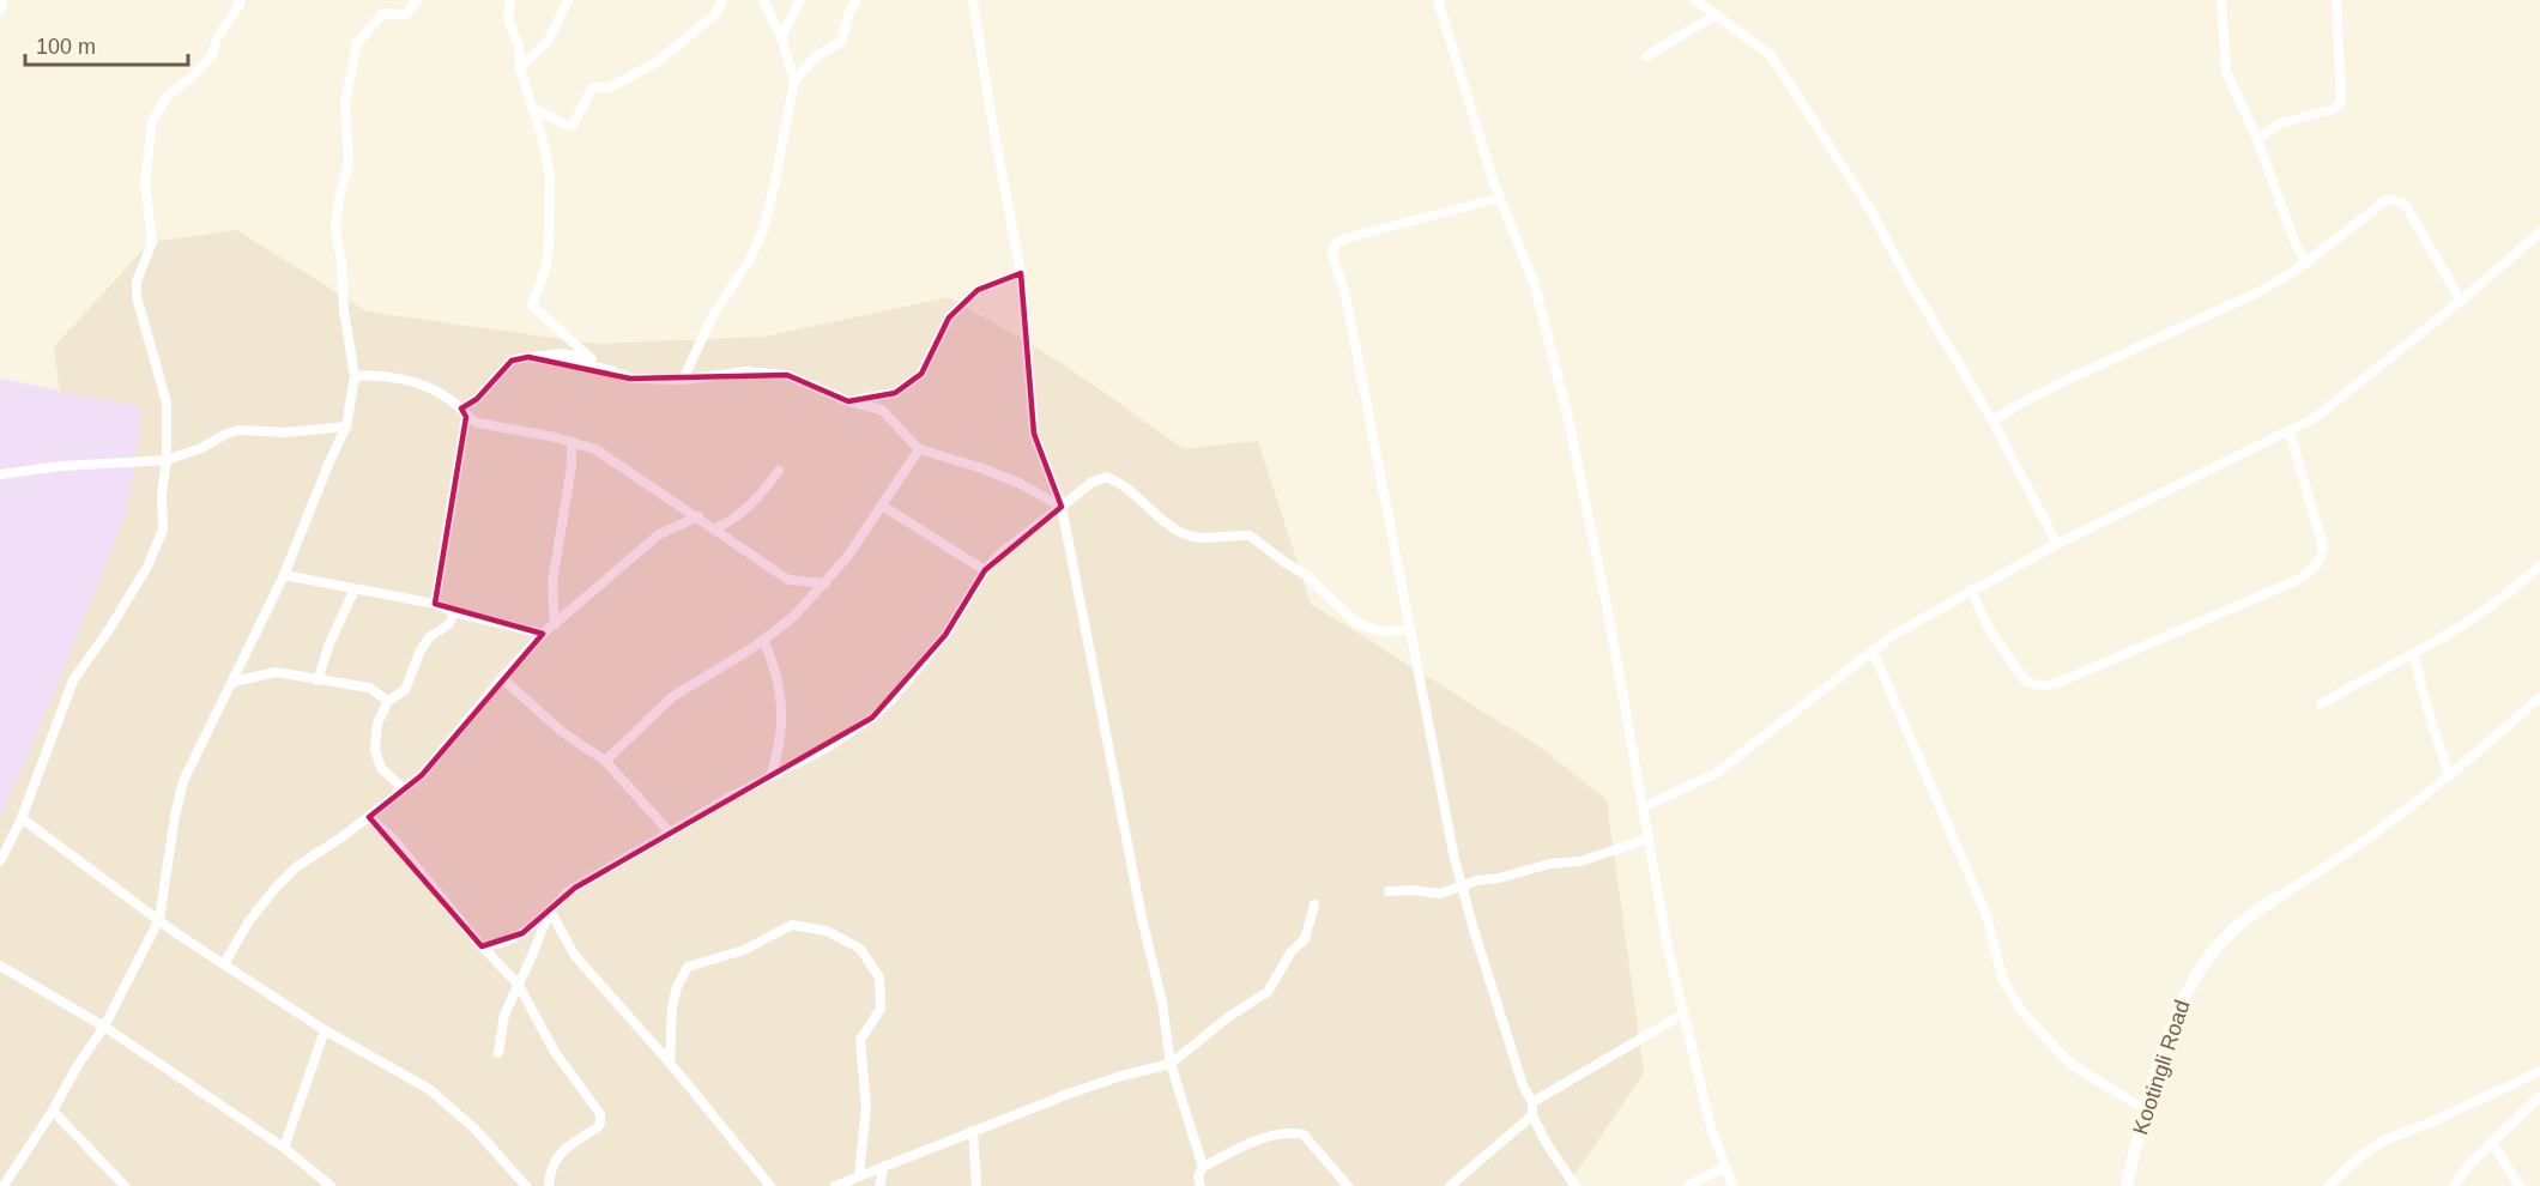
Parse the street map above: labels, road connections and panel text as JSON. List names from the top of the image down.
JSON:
{
  "streets": {
    "street": ["Kootingli Road"]
  },
  "scale_bar": "100 m"
}
